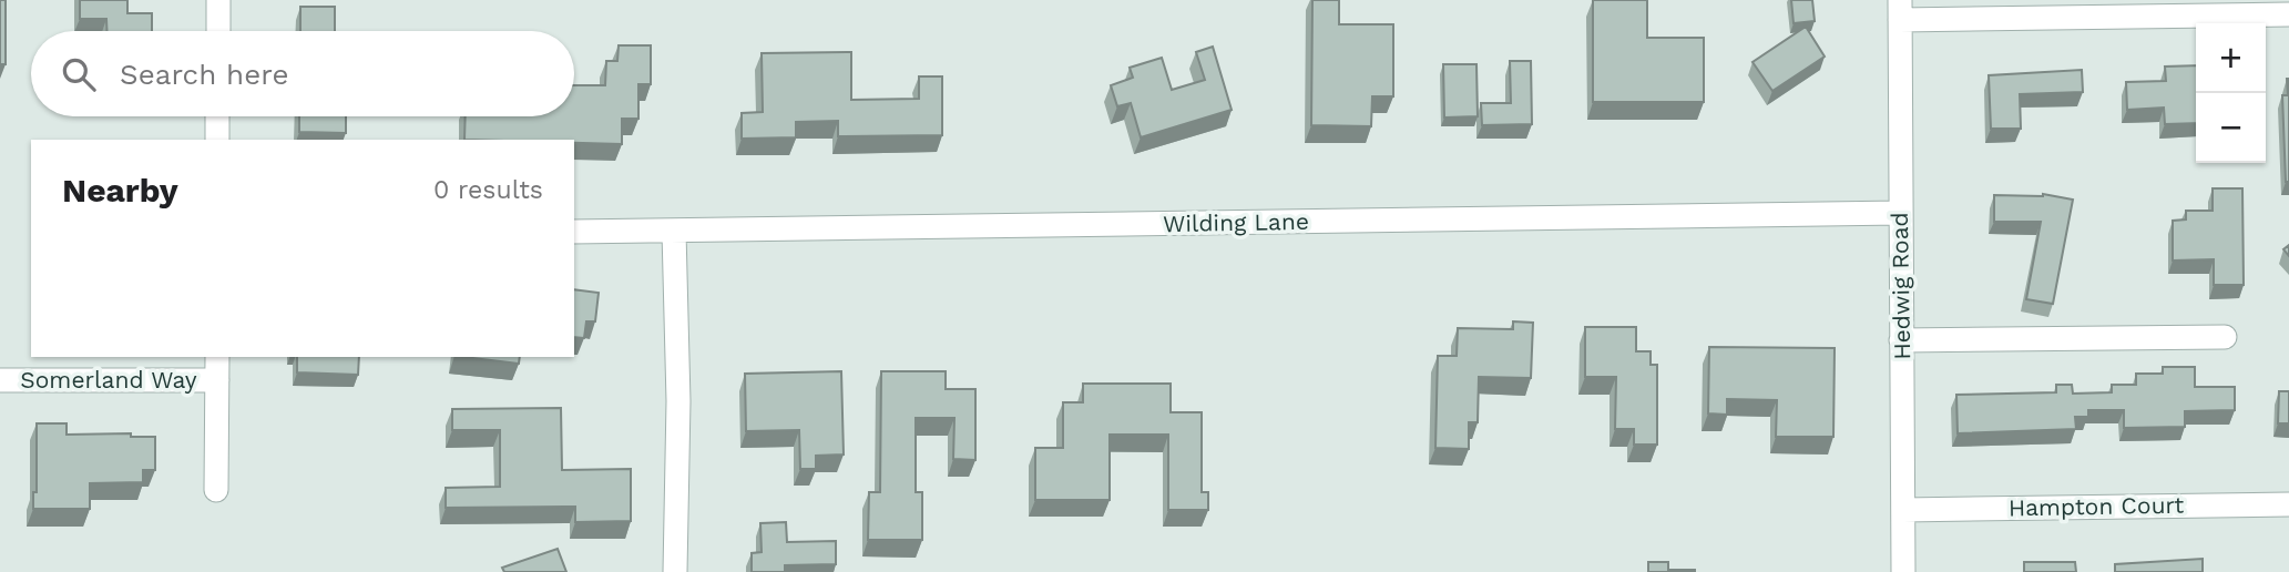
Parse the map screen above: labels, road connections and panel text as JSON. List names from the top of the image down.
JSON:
{
  "streets": {
    "street": [
      "Wilding Lane",
      "Hedwig Road",
      "Somerland Way",
      "Hampton Court"
    ]
  },
  "crossings": [
    ["Wilding Lane", "Hedwig Road"],
    ["Hedwig Road", "Hampton Court"]
  ],
  "page": {
    "map_buttons": ["+", "−"],
    "search": "Search here",
    "heading": ["Nearby", "0 results"]
  }
}
